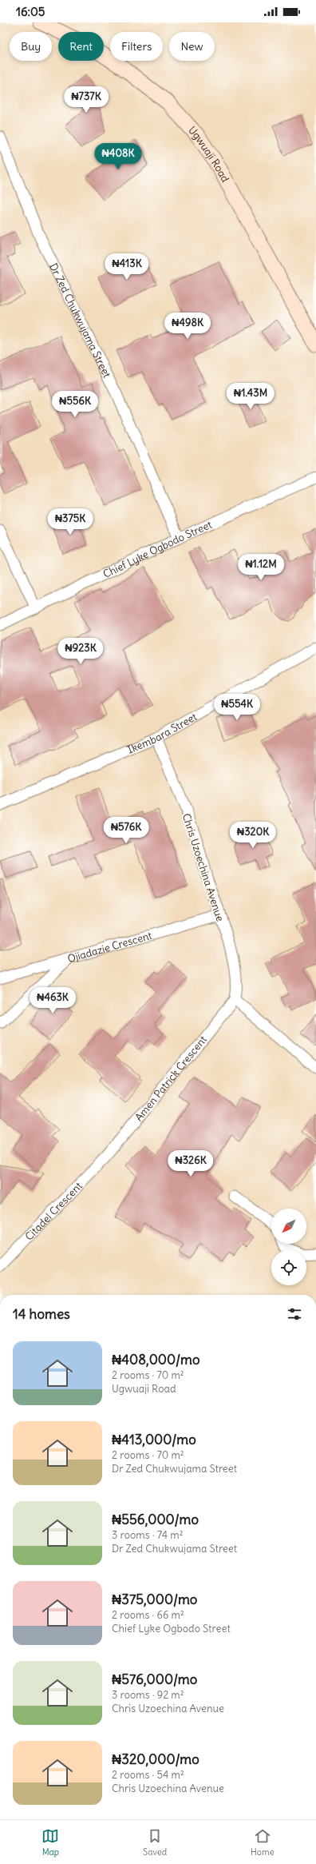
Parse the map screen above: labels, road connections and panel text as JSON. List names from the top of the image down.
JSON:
{
  "streets": {
    "main road": ["Ugwuaji Road"],
    "street": [
      "Dr Zed Chukwujama Street",
      "Chief Lyke Ogbodo Street",
      "Ikembara Street",
      "Chris Uzoechina Avenue",
      "Ojiadazie Crescent",
      "Amen Patrick Crescent",
      "Citadel Crescent"
    ]
  },
  "crossings": [
    ["Dr Zed Chukwujama Street", "Chief Lyke Ogbodo Street"],
    ["Ikembara Street", "Chris Uzoechina Avenue"],
    ["Chris Uzoechina Avenue", "Ojiadazie Crescent"],
    ["Chris Uzoechina Avenue", "Amen Patrick Crescent"],
    ["Amen Patrick Crescent", "Citadel Crescent"]
  ],
  "north": "bottom left",
  "page": {
    "status": "16:05",
    "chip": [
      "Buy",
      "Rent",
      "Filters",
      "New"
    ],
    "price": [
      "₦737K",
      "₦408K",
      "₦413K",
      "₦498K",
      "₦1.43M",
      "₦556K",
      "₦375K",
      "₦1.12M",
      "₦923K",
      "₦554K",
      "₦576K",
      "₦320K",
      "₦463K",
      "₦326K"
    ],
    "heading": "14 homes",
    "list": [
      {
        "name": "₦408,000/mo",
        "note": "2 rooms · 70 m² · Ugwuaji Road"
      },
      {
        "name": "₦413,000/mo",
        "note": "2 rooms · 70 m² · Dr Zed Chukwujama Street"
      },
      {
        "name": "₦556,000/mo",
        "note": "3 rooms · 74 m² · Dr Zed Chukwujama Street"
      },
      {
        "name": "₦375,000/mo",
        "note": "2 rooms · 66 m² · Chief Lyke Ogbodo Street"
      },
      {
        "name": "₦576,000/mo",
        "note": "3 rooms · 92 m² · Chris Uzoechina Avenue"
      },
      {
        "name": "₦320,000/mo",
        "note": "2 rooms · 54 m² · Chris Uzoechina Avenue"
      }
    ],
    "tabs": ["Map", "Saved", "Home"]
  }
}
